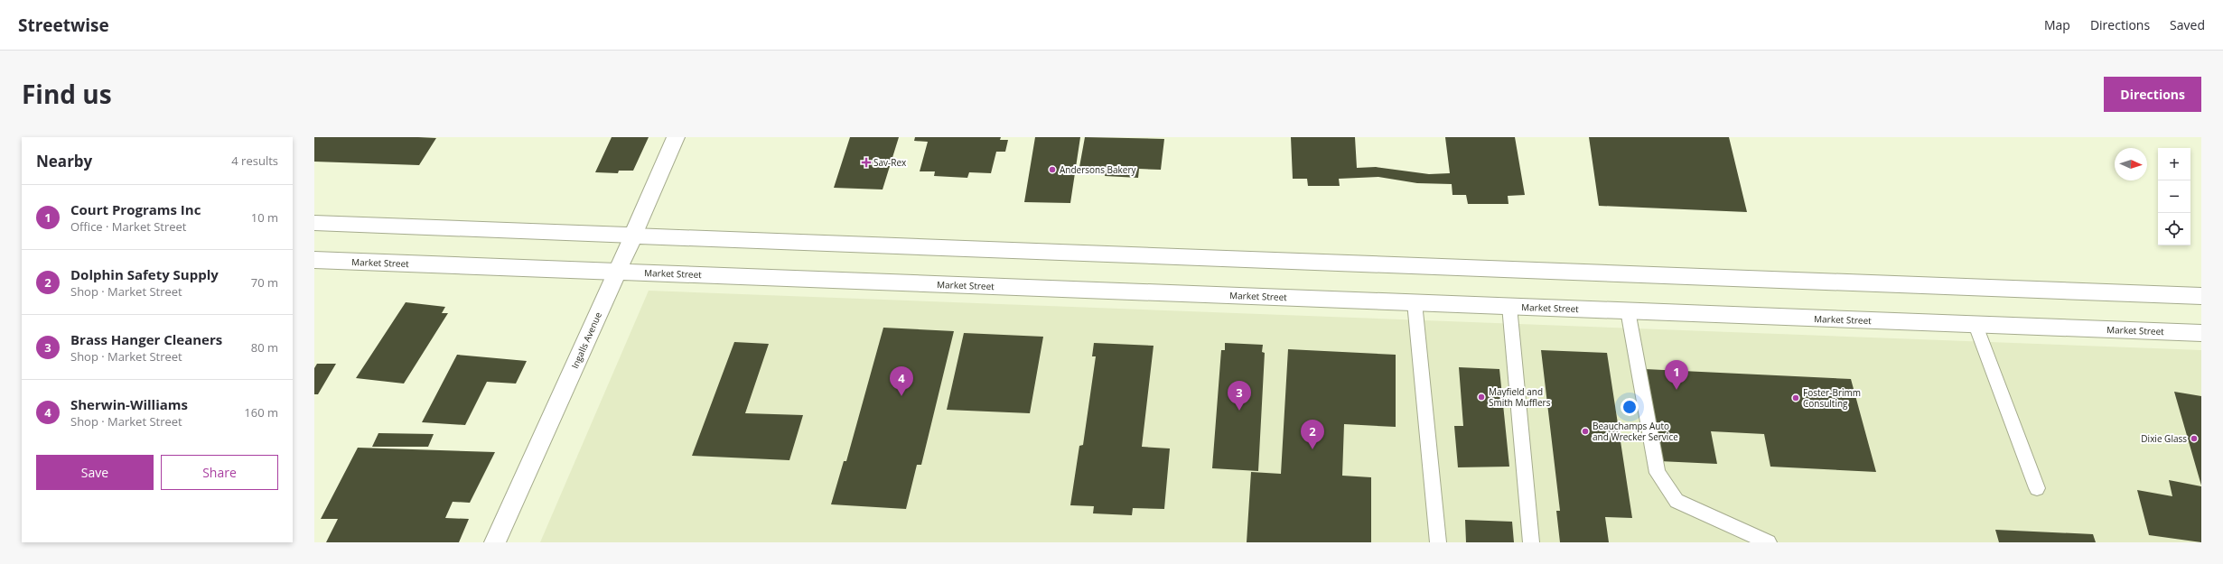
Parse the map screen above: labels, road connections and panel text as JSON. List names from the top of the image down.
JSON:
{
  "streets": {
    "main road": ["Market Street", "Ingalls Avenue"]
  },
  "crossings": [
    ["Market Street", "Ingalls Avenue"]
  ],
  "places": {
    "health": ["Sav-Rex"],
    "other": [
      "Andersons Bakery",
      "Mayfield and Smith Mufflers",
      "Foster-Brimm Consulting",
      "Beauchamps Auto and Wrecker Service",
      "Dixie Glass"
    ]
  },
  "north": "right",
  "page": {
    "header": "Streetwise",
    "nav": ["Map", "Directions", "Saved"],
    "title": "Find us",
    "buttons": [
      "Directions",
      ["Save", "Share"]
    ],
    "heading": ["Nearby", "4 results"],
    "map_buttons": ["+", "−"],
    "list": [
      {
        "mark": "1",
        "name": "Court Programs Inc",
        "note": "Office · Market Street",
        "value": "10 m"
      },
      {
        "mark": "2",
        "name": "Dolphin Safety Supply",
        "note": "Shop · Market Street",
        "value": "70 m"
      },
      {
        "mark": "3",
        "name": "Brass Hanger Cleaners",
        "note": "Shop · Market Street",
        "value": "80 m"
      },
      {
        "mark": "4",
        "name": "Sherwin-Williams",
        "note": "Shop · Market Street",
        "value": "160 m"
      }
    ],
    "pins": [
      "1",
      "4",
      "3",
      "2"
    ]
  }
}
